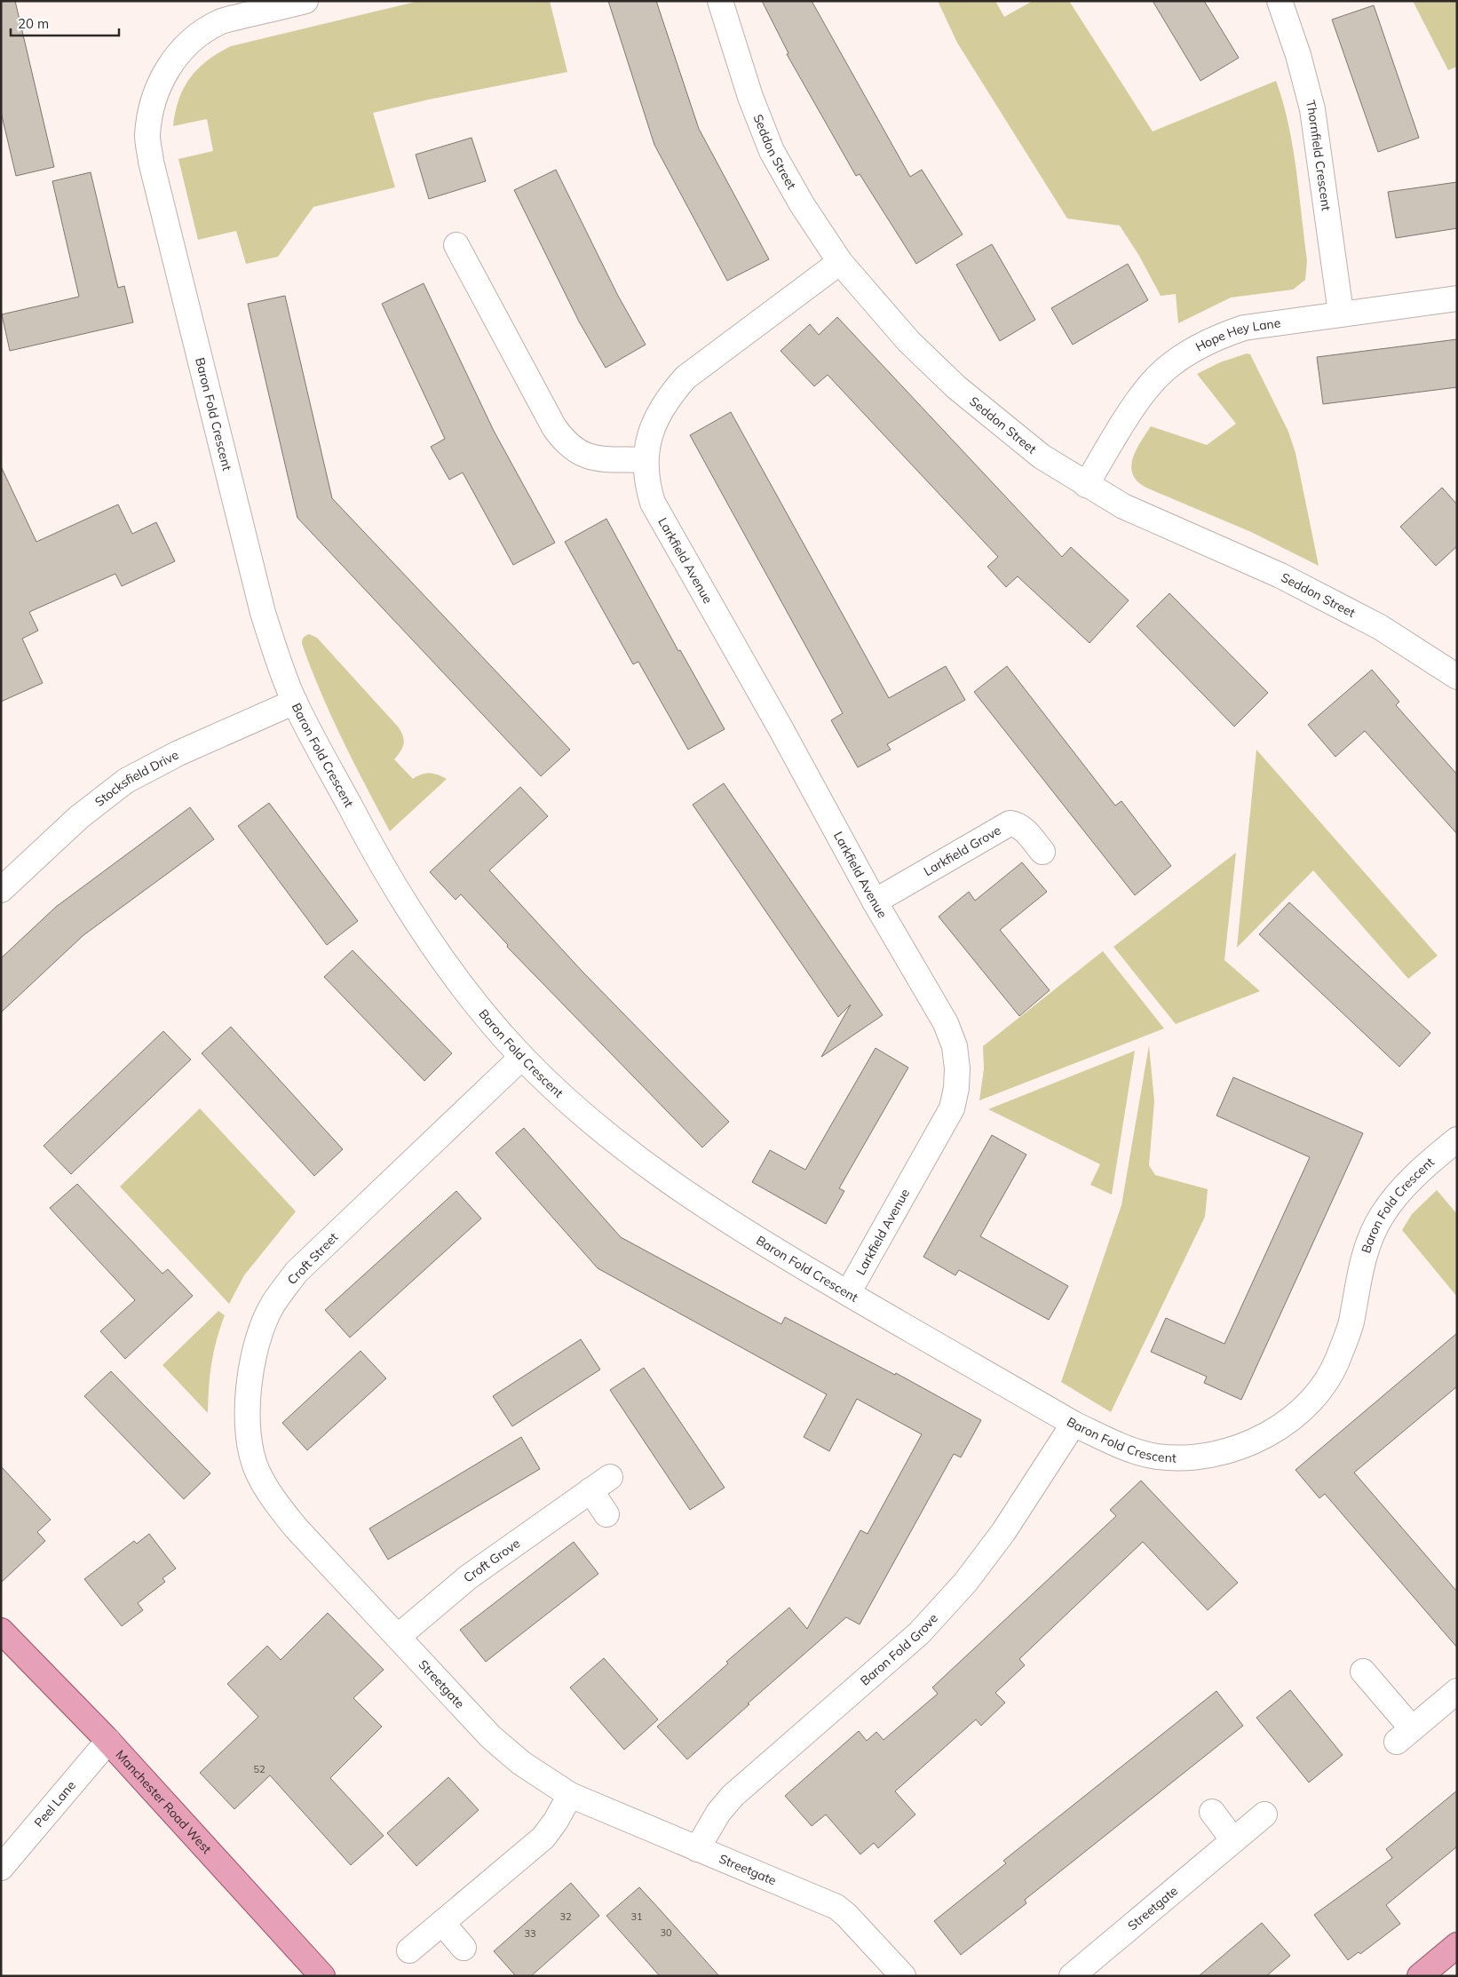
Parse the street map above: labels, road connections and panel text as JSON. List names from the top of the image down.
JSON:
{
  "streets": {
    "main road": ["Manchester Road West"],
    "street": [
      "Seddon Street",
      "Thornfield Crescent",
      "Hope Hey Lane",
      "Baron Fold Crescent",
      "Larkfield Avenue",
      "Stocksfield Drive",
      "Larkfield Grove",
      "Croft Street",
      "Croft Grove",
      "Baron Fold Grove",
      "Streetgate",
      "Peel Lane"
    ]
  },
  "crossings": [
    ["Seddon Street", "Hope Hey Lane"],
    ["Seddon Street", "Larkfield Avenue"],
    ["Thornfield Crescent", "Hope Hey Lane"],
    ["Baron Fold Crescent", "Larkfield Avenue"],
    ["Baron Fold Crescent", "Stocksfield Drive"],
    ["Baron Fold Crescent", "Croft Street"],
    ["Baron Fold Crescent", "Baron Fold Grove"],
    ["Larkfield Avenue", "Larkfield Grove"],
    ["Croft Street", "Croft Grove"],
    ["Croft Street", "Streetgate"],
    ["Croft Grove", "Streetgate"],
    ["Baron Fold Grove", "Streetgate"],
    ["Manchester Road West", "Peel Lane"]
  ],
  "house_numbers": [
    "52",
    "32",
    "31",
    "30",
    "33"
  ],
  "scale_bar": "20 m"
}
